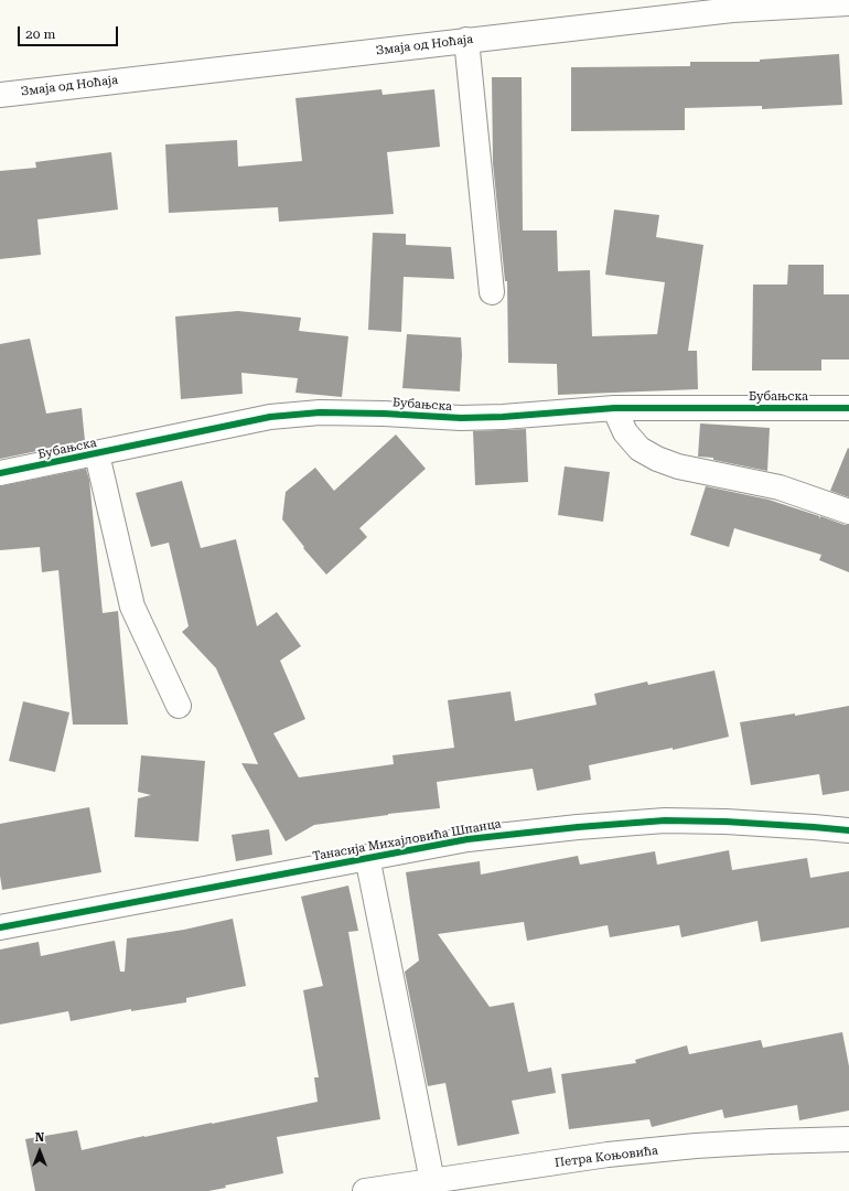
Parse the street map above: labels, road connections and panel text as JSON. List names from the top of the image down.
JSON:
{
  "streets": {
    "street": [
      "Змаја од Ноћаја",
      "Бубањска",
      "Танасија Михајловића Шпанца",
      "Петра Коњовића"
    ]
  },
  "crossings": [
    ["Танасија Михајловића Шпанца", "Петра Коњовића"]
  ],
  "scale_bar": "20 m",
  "north": "top"
}
